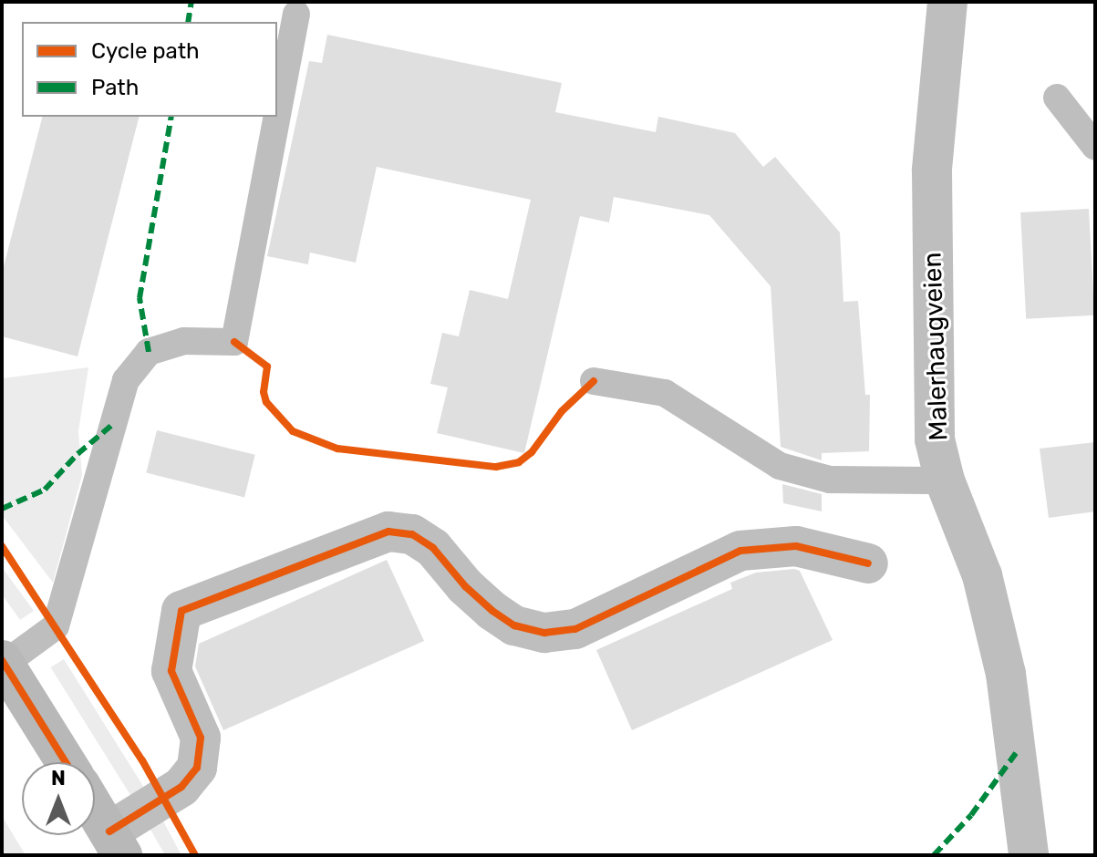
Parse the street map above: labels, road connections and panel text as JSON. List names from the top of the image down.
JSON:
{
  "streets": {
    "street": ["Malerhaugveien"]
  },
  "legend": ["Cycle path", "Path"],
  "north": "top"
}
